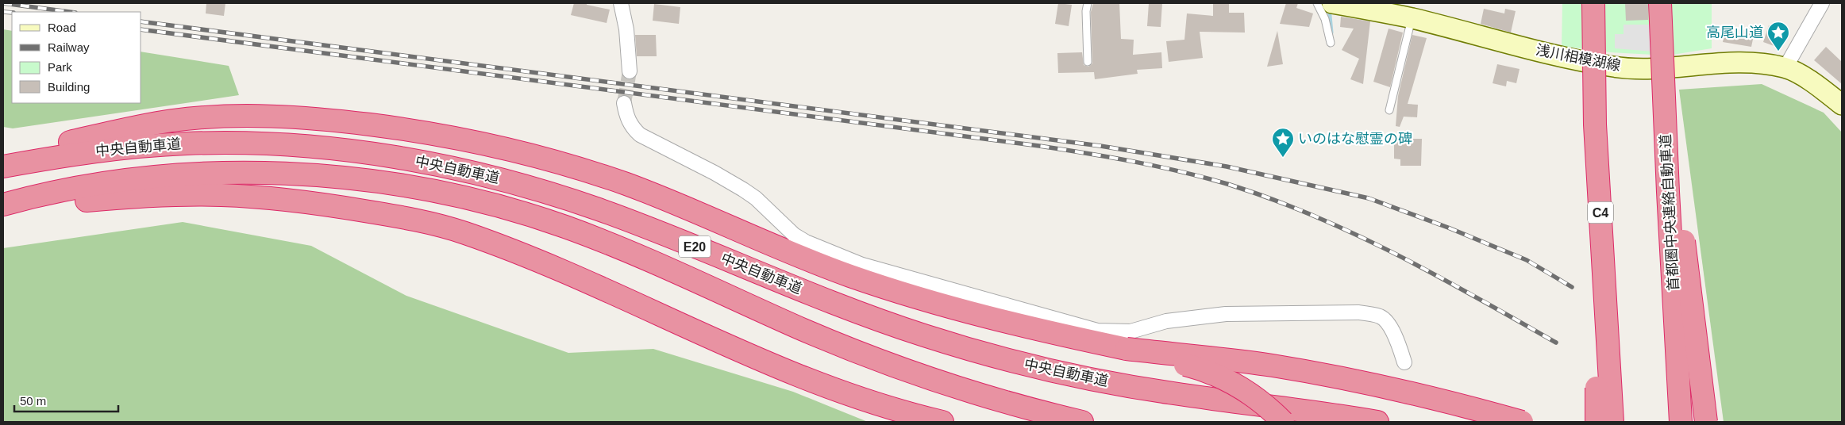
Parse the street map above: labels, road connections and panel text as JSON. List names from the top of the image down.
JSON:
{
  "streets": {
    "highway": [
      "中央自動車道",
      "C4",
      "首都圏中央連絡自動車道",
      "E20"
    ],
    "main road": ["浅川相模湖線"]
  },
  "places": {
    "place": ["高尾山道", "いのはな慰霊の碑"]
  },
  "legend": [
    "Road",
    "Railway",
    "Park",
    "Building"
  ],
  "scale_bar": "50 m"
}
